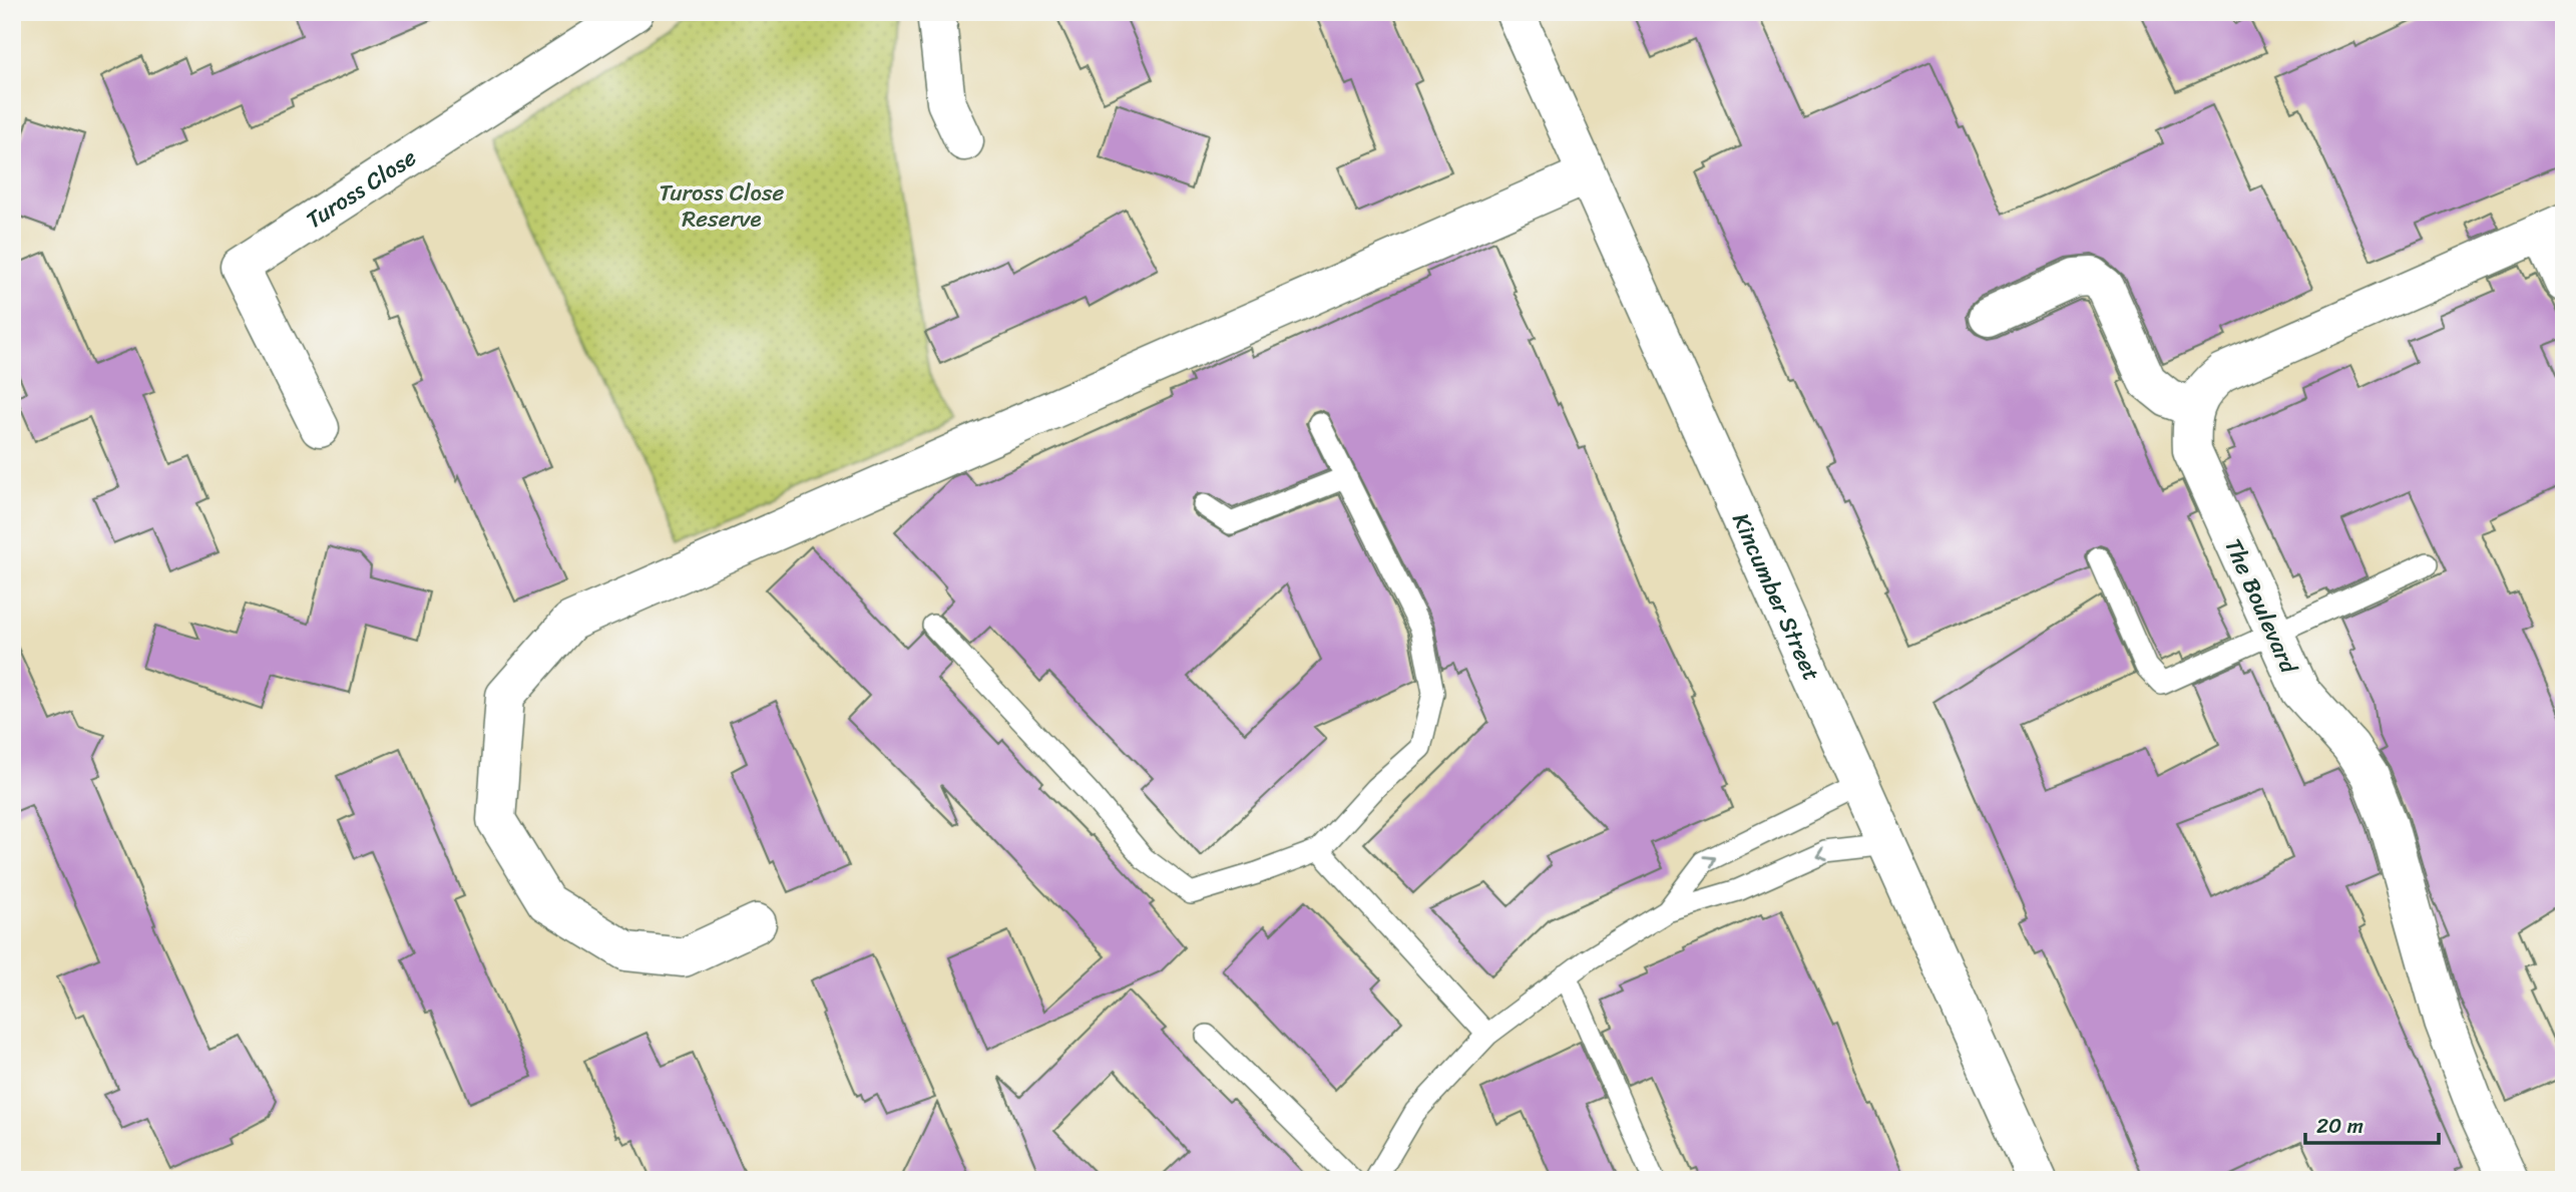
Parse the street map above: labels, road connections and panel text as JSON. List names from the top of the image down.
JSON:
{
  "streets": {
    "street": ["Tuross Close", "Kincumber Street", "The Boulevard"]
  },
  "parks": ["Tuross Close Reserve"],
  "scale_bar": "20 m"
}
